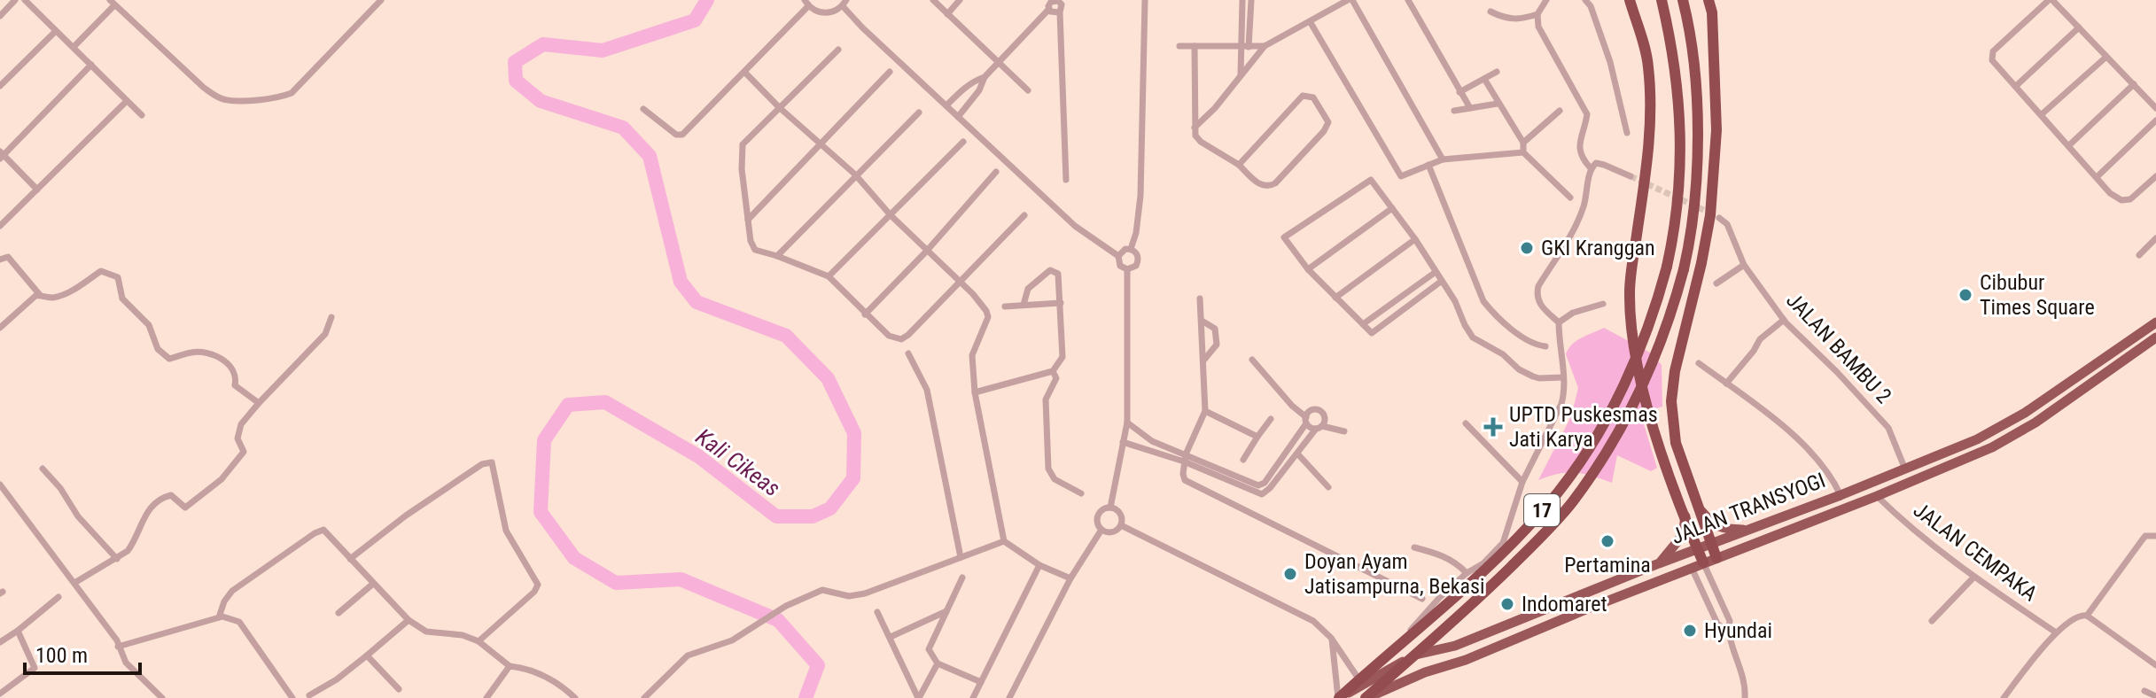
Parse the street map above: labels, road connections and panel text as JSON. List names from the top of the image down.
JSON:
{
  "streets": {
    "highway": ["JALAN TRANSYOGI", "17"],
    "street": ["JALAN BAMBU 2", "JALAN CEMPAKA"]
  },
  "crossings": [
    ["JALAN BAMBU 2", "JALAN TRANSYOGI"],
    ["JALAN TRANSYOGI", "17"],
    ["JALAN TRANSYOGI", "JALAN CEMPAKA"]
  ],
  "water": ["Kali Cikeas"],
  "places": {
    "other": [
      "GKI Kranggan",
      "Cibubur Times Square",
      "Pertamina",
      "Doyan Ayam Jatisampurna, Bekasi",
      "Indomaret",
      "Hyundai"
    ],
    "health": ["UPTD Puskesmas Jati Karya"]
  },
  "scale_bar": "100 m"
}
